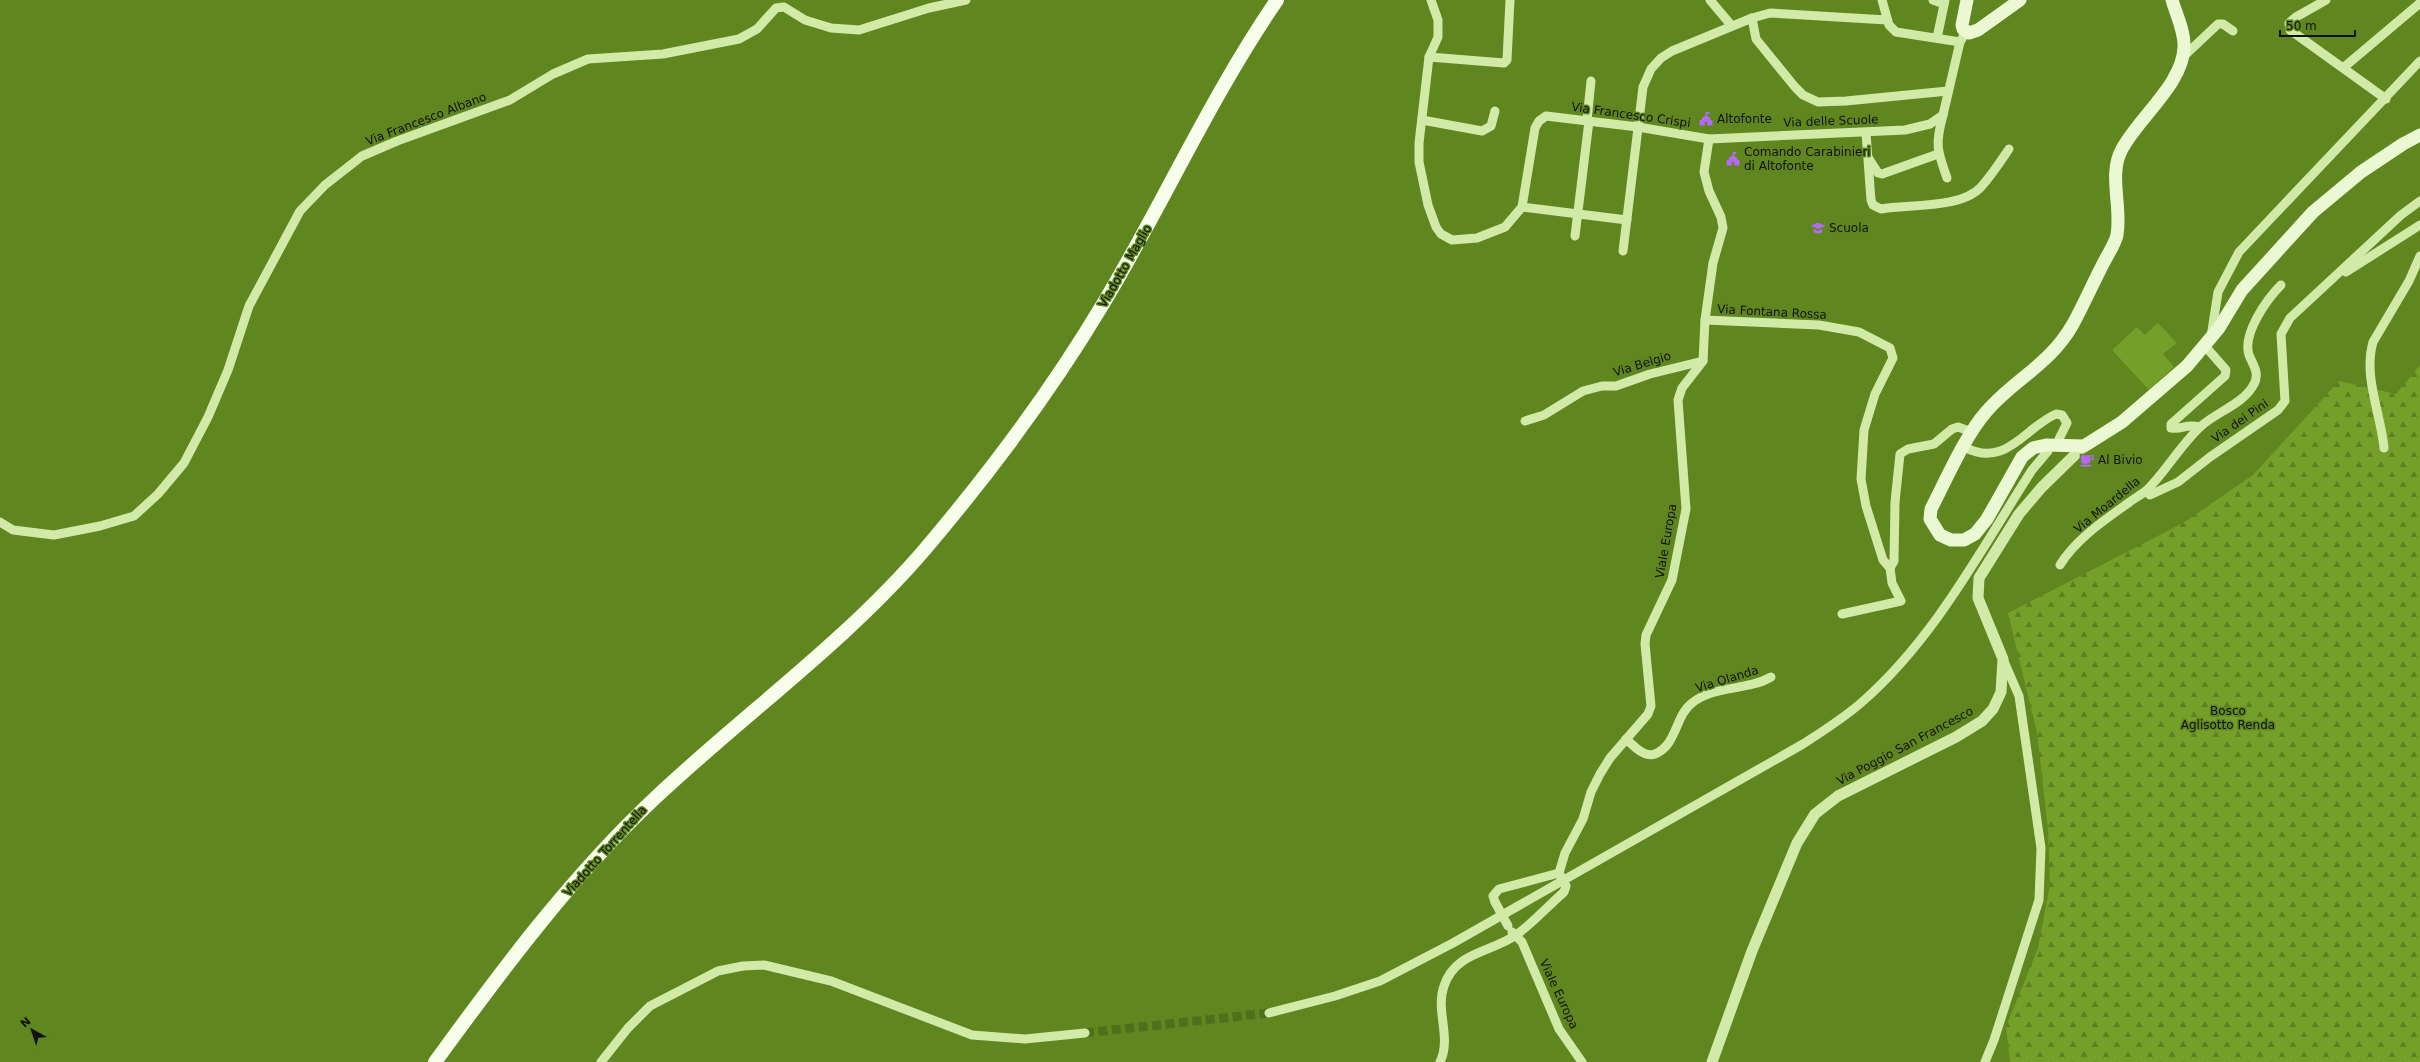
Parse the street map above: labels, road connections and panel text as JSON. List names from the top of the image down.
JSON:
{
  "streets": {
    "main road": ["Viadotto Maglio", "Viadotto Torrentella"],
    "street": [
      "Via Francesco Crispi",
      "Via Francesco Albano",
      "Via delle Scuole",
      "Via Fontana Rossa",
      "Via Belgio",
      "Via dei Pini",
      "Via Moardella",
      "Viale Europa",
      "Via Olanda",
      "Via Poggio San Francesco"
    ]
  },
  "crossings": [
    ["Via Francesco Crispi", "Via delle Scuole"],
    ["Viadotto Maglio", "Viadotto Torrentella"],
    ["Via Belgio", "Viale Europa"],
    ["Via dei Pini", "Via Moardella"],
    ["Viale Europa", "Via Olanda"]
  ],
  "parks": ["Bosco Aglisotto Renda"],
  "places": {
    "public building": ["Altofonte", "Comando Carabinieri di Altofonte"],
    "school or university": ["Scuola"],
    "cafe": ["Al Bivio"]
  },
  "scale_bar": "50 m",
  "north": "top left"
}
